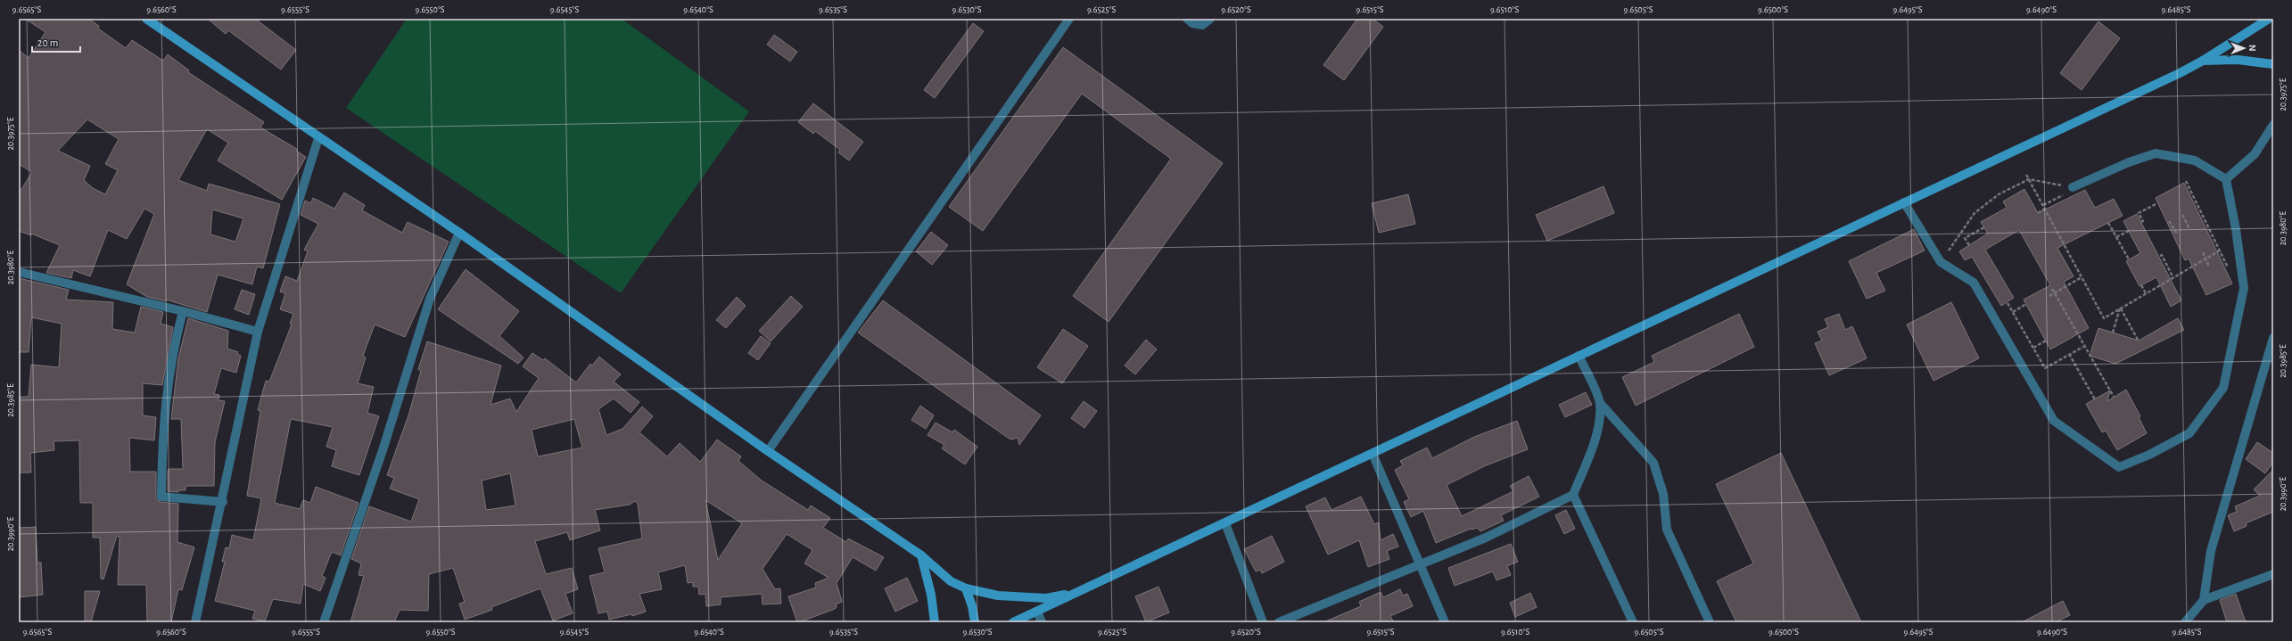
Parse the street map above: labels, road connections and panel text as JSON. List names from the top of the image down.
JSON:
{
  "scale_bar": "20 m",
  "north": "right",
  "coordinates": [
    "9.6565°S",
    "9.6560°S",
    "9.6555°S",
    "9.6550°S",
    "9.6545°S",
    "9.6540°S",
    "9.6535°S",
    "9.6530°S",
    "9.6525°S",
    "9.6520°S",
    "9.6515°S",
    "9.6510°S",
    "9.6505°S",
    "9.6500°S",
    "9.6495°S",
    "9.6490°S",
    "9.6485°S",
    "20.3975°E",
    "20.3980°E",
    "20.3985°E",
    "20.3990°E"
  ]
}
